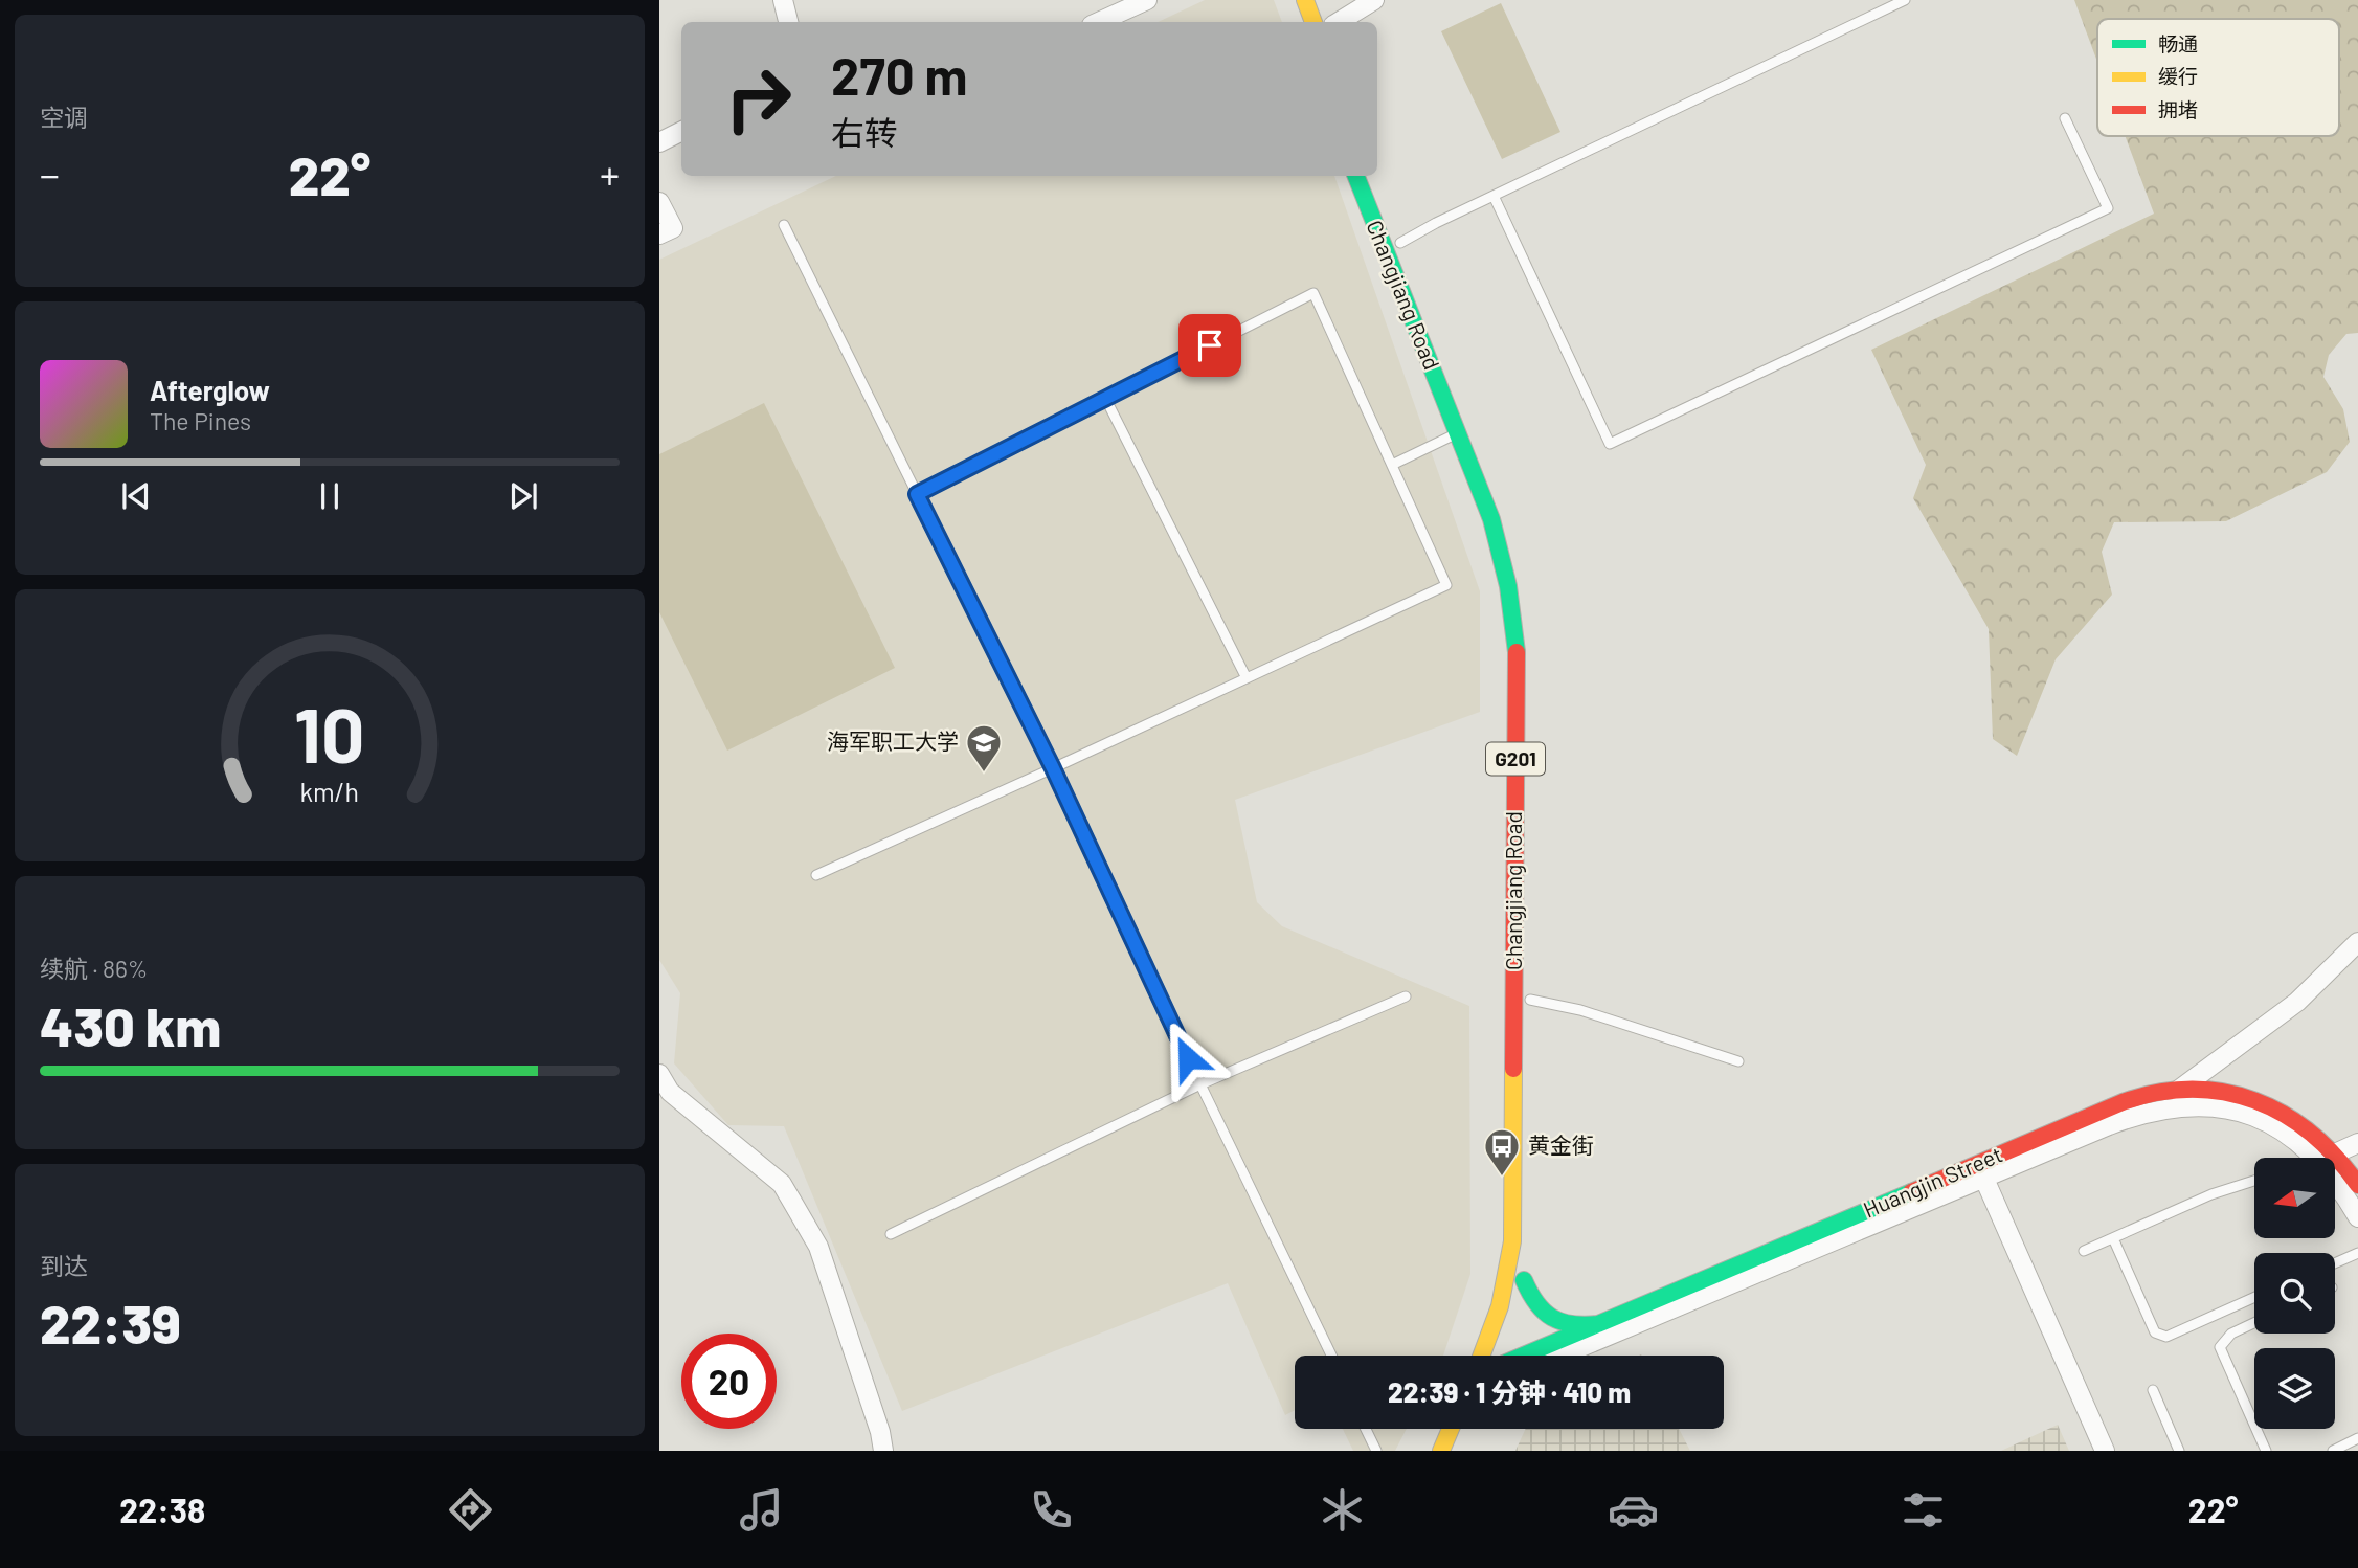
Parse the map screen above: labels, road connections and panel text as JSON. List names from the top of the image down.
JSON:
{
  "streets": {
    "main road": ["Changjiang Road", "G201", "Huangjin Street"]
  },
  "places": {
    "school or university": ["海军职工大学"],
    "bus stop": ["黄金街"]
  },
  "legend": ["畅通", "缓行", "拥堵"],
  "north": "left",
  "page": {
    "tile": [
      "空调",
      ["续航 · 86%", "430 km"],
      ["到达", "22:39"]
    ],
    "turn": ["270 m", "右转"],
    "heat": ["−", "22°", "+"],
    "song": ["Afterglow", "The Pines"],
    "limit": "20",
    "trip": "22:39 · 1 分钟 · 410 m",
    "tabs": ["22:38", "22°"],
    "gauge": ["10", "km/h"]
  }
}
